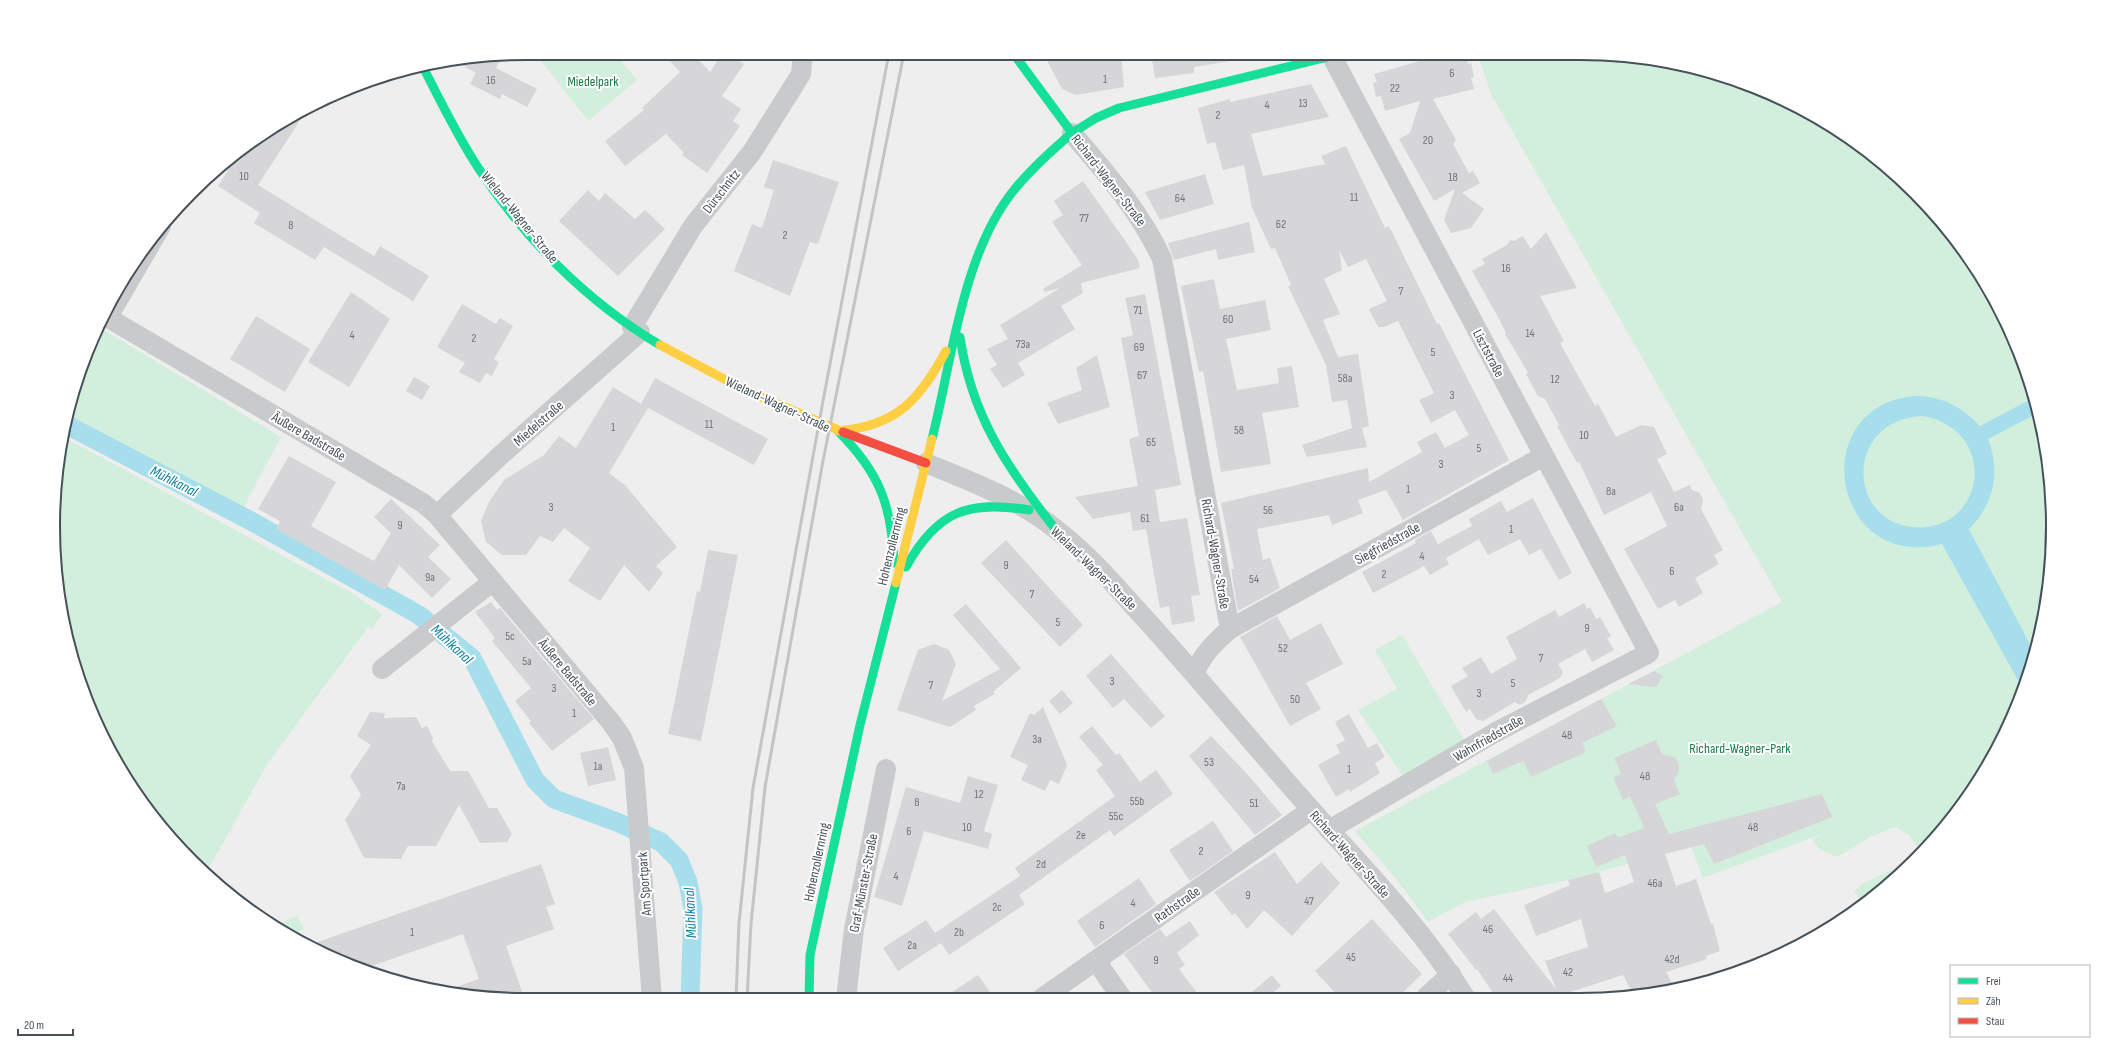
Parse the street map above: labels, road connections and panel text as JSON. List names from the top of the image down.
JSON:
{
  "streets": {
    "main road": ["Richard-Wagner-Straße", "Wieland-Wagner-Straße", "Hohenzollernring"],
    "street": [
      "Dürschnitz",
      "Lisztstraße",
      "Miedelstraße",
      "Äußere Badstraße",
      "Siegfriedstraße",
      "Wahnfriedstraße",
      "Graf-Münster-Straße",
      "Am Sportpark",
      "Rathstraße"
    ]
  },
  "crossings": [
    ["Richard-Wagner-Straße", "Wieland-Wagner-Straße"],
    ["Richard-Wagner-Straße", "Siegfriedstraße"],
    ["Richard-Wagner-Straße", "Hohenzollernring"],
    ["Richard-Wagner-Straße", "Wahnfriedstraße"],
    ["Richard-Wagner-Straße", "Rathstraße"],
    ["Dürschnitz", "Wieland-Wagner-Straße"],
    ["Dürschnitz", "Miedelstraße"],
    ["Wieland-Wagner-Straße", "Miedelstraße"],
    ["Wieland-Wagner-Straße", "Hohenzollernring"],
    ["Lisztstraße", "Siegfriedstraße"],
    ["Lisztstraße", "Wahnfriedstraße"],
    ["Miedelstraße", "Äußere Badstraße"],
    ["Äußere Badstraße", "Am Sportpark"]
  ],
  "water": ["Mühlkanal"],
  "parks": ["Miedelpark", "Richard-Wagner-Park"],
  "house_numbers": [
    "6",
    "1",
    "16",
    "22",
    "13",
    "4",
    "2",
    "20",
    "10",
    "18",
    "11",
    "64",
    "77",
    "62",
    "8",
    "2",
    "16",
    "7",
    "71",
    "60",
    "14",
    "4",
    "2",
    "73a",
    "69",
    "5",
    "67",
    "58a",
    "12",
    "3",
    "11",
    "1",
    "58",
    "10",
    "65",
    "5",
    "3",
    "1",
    "8a",
    "3",
    "6a",
    "56",
    "61",
    "9",
    "1",
    "4",
    "9",
    "6",
    "2",
    "9a",
    "54",
    "7",
    "5",
    "9",
    "5c",
    "52",
    "7",
    "5a",
    "3",
    "5",
    "7",
    "3",
    "3",
    "50",
    "1",
    "48",
    "3a",
    "53",
    "1a",
    "1",
    "48",
    "7a",
    "12",
    "55b",
    "8",
    "51",
    "55c",
    "10",
    "48",
    "6",
    "2e",
    "2",
    "2d",
    "4",
    "46a",
    "9",
    "47",
    "4",
    "2c",
    "6",
    "46",
    "1",
    "2b",
    "2a",
    "45",
    "42d",
    "9",
    "42",
    "44"
  ],
  "legend": ["Frei", "Zäh", "Stau"],
  "scale_bar": "20 m"
}
